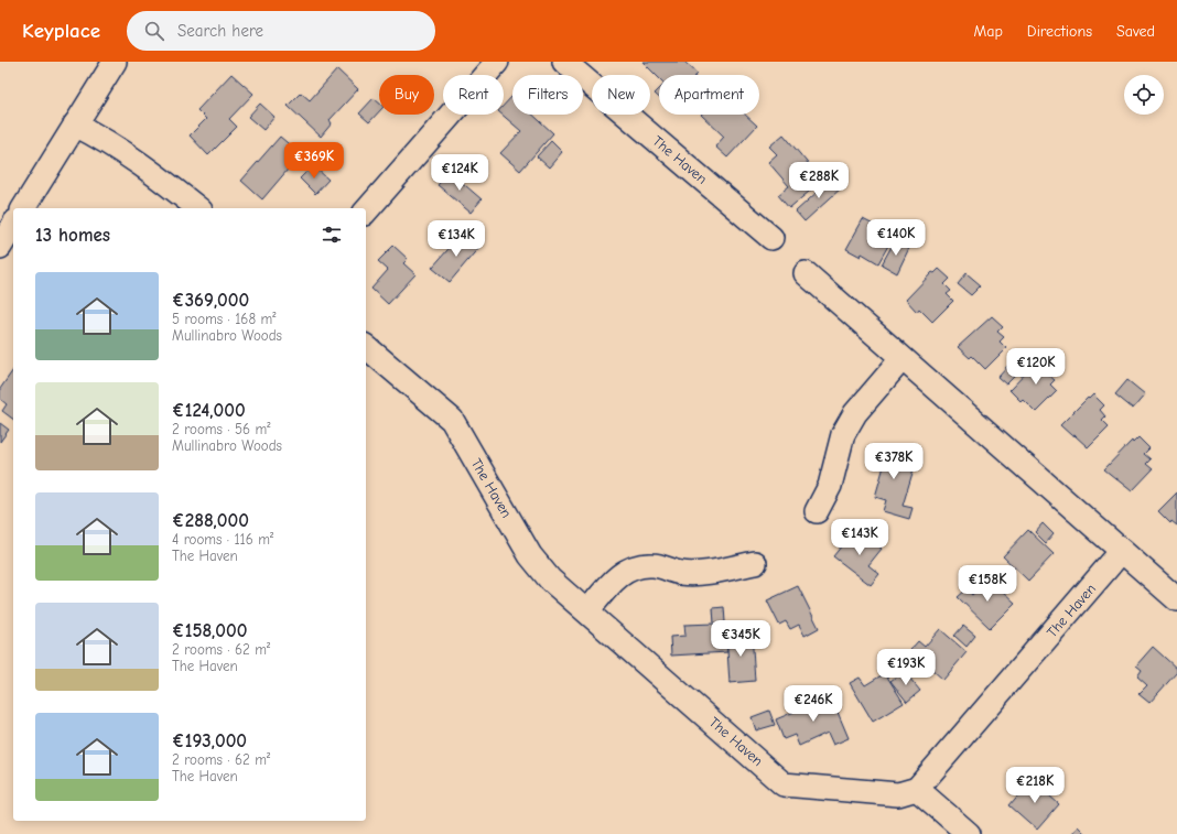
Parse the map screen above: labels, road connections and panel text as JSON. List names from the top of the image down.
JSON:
{
  "streets": {
    "street": ["The Haven"]
  },
  "page": {
    "header": "Keyplace",
    "search": "Search here",
    "nav": ["Map", "Directions", "Saved"],
    "chip": [
      "Buy",
      "Rent",
      "Filters",
      "New",
      "Apartment"
    ],
    "price": [
      "€369K",
      "€124K",
      "€288K",
      "€140K",
      "€134K",
      "€120K",
      "€378K",
      "€143K",
      "€158K",
      "€345K",
      "€193K",
      "€246K",
      "€218K"
    ],
    "heading": "13 homes",
    "list": [
      {
        "name": "€369,000",
        "note": "5 rooms · 168 m² · Mullinabro Woods"
      },
      {
        "name": "€124,000",
        "note": "2 rooms · 56 m² · Mullinabro Woods"
      },
      {
        "name": "€288,000",
        "note": "4 rooms · 116 m² · The Haven"
      },
      {
        "name": "€158,000",
        "note": "2 rooms · 62 m² · The Haven"
      },
      {
        "name": "€193,000",
        "note": "2 rooms · 62 m² · The Haven"
      }
    ]
  }
}
